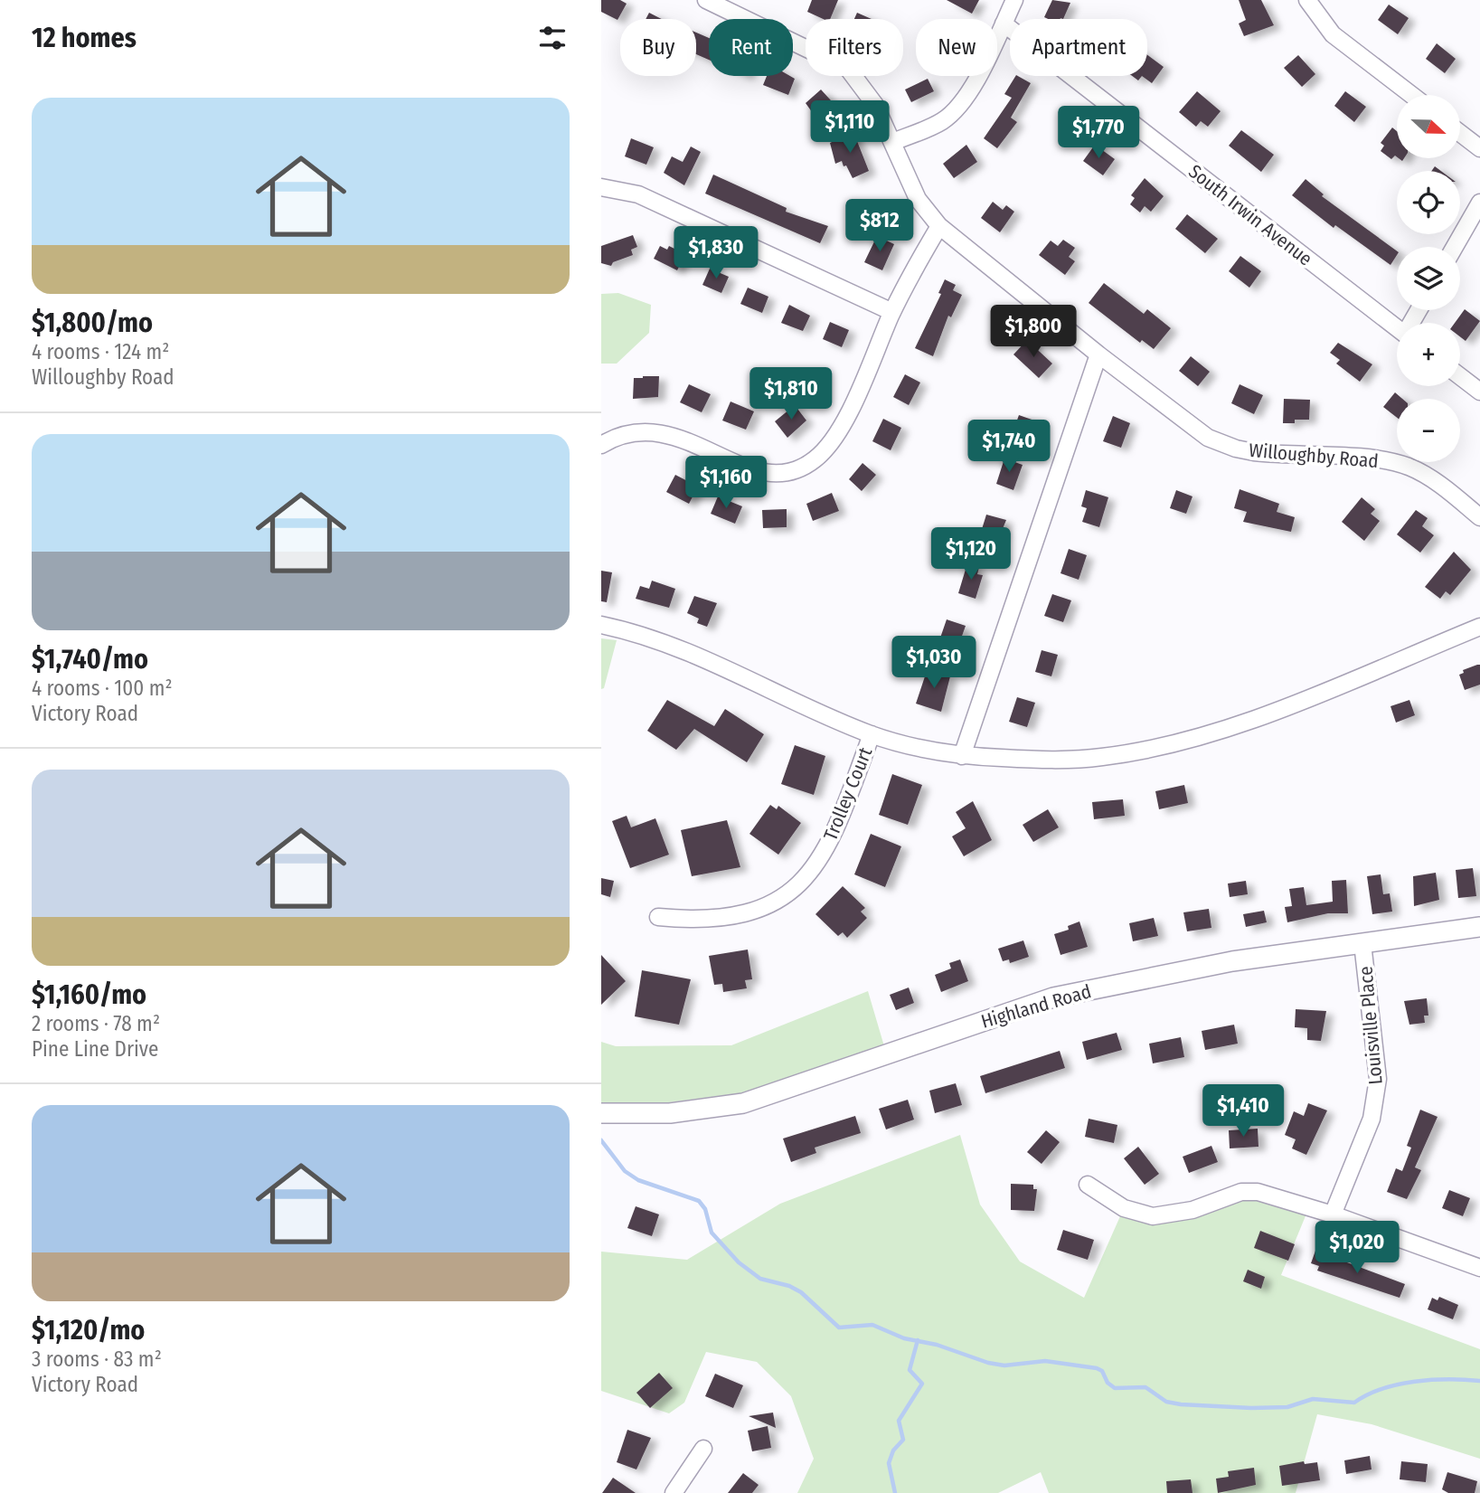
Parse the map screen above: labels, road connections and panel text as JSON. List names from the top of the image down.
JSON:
{
  "streets": {
    "street": [
      "South Irwin Avenue",
      "Willoughby Road",
      "Trolley Court",
      "Highland Road",
      "Louisville Place"
    ]
  },
  "crossings": [
    ["Highland Road", "Louisville Place"]
  ],
  "north": "right",
  "page": {
    "heading": "12 homes",
    "chip": [
      "Buy",
      "Rent",
      "Filters",
      "New",
      "Apartment"
    ],
    "list": [
      {
        "name": "$1,800/mo",
        "note": "4 rooms · 124 m² · Willoughby Road"
      },
      {
        "name": "$1,740/mo",
        "note": "4 rooms · 100 m² · Victory Road"
      },
      {
        "name": "$1,160/mo",
        "note": "2 rooms · 78 m² · Pine Line Drive"
      },
      {
        "name": "$1,120/mo",
        "note": "3 rooms · 83 m² · Victory Road"
      }
    ],
    "map_buttons": ["+", "−"],
    "price": [
      "$1,110",
      "$1,770",
      "$812",
      "$1,830",
      "$1,800",
      "$1,810",
      "$1,740",
      "$1,160",
      "$1,120",
      "$1,030",
      "$1,410",
      "$1,020"
    ]
  }
}
